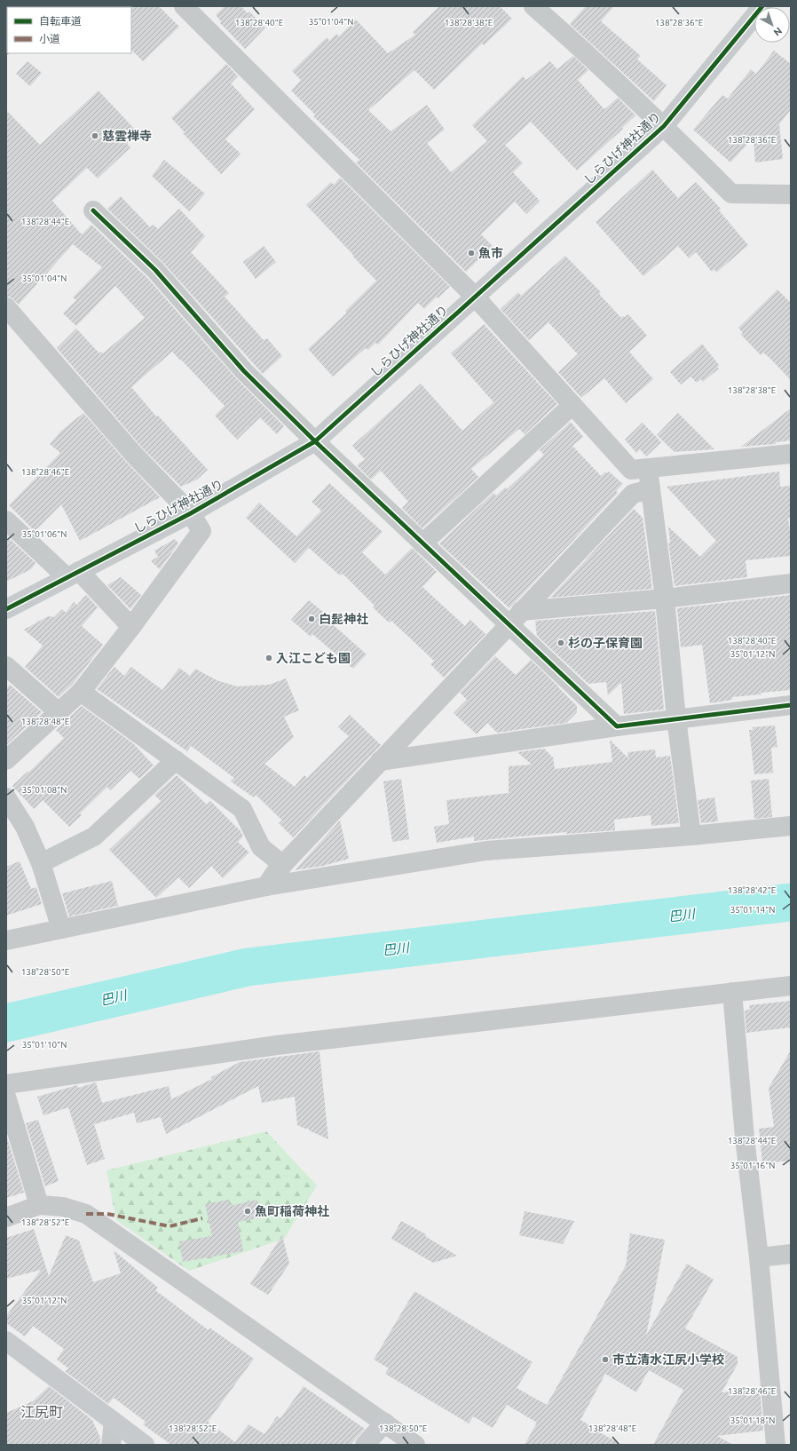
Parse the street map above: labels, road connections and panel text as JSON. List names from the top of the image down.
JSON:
{
  "streets": {
    "street": ["しらひげ神社通り"]
  },
  "districts": ["江尻町"],
  "water": ["巴川"],
  "places": [
    "慈雲禅寺",
    "魚市",
    "白髭神社",
    "杉の子保育園",
    "入江こども園",
    "魚町稲荷神社",
    "市立清水江尻小学校"
  ],
  "legend": ["自転車道", "小道"],
  "north": "bottom right",
  "coordinates": [
    "35°01'04\"N",
    "138°28'40\"E",
    "138°28'38\"E",
    "138°28'36\"E",
    "138°28'44\"E",
    "138°28'46\"E",
    "35°01'06\"N",
    "35°01'12\"N",
    "138°28'48\"E",
    "35°01'08\"N",
    "138°28'42\"E",
    "35°01'14\"N",
    "138°28'50\"E",
    "35°01'10\"N",
    "35°01'16\"N",
    "138°28'52\"E",
    "35°01'18\"N"
  ]
}
